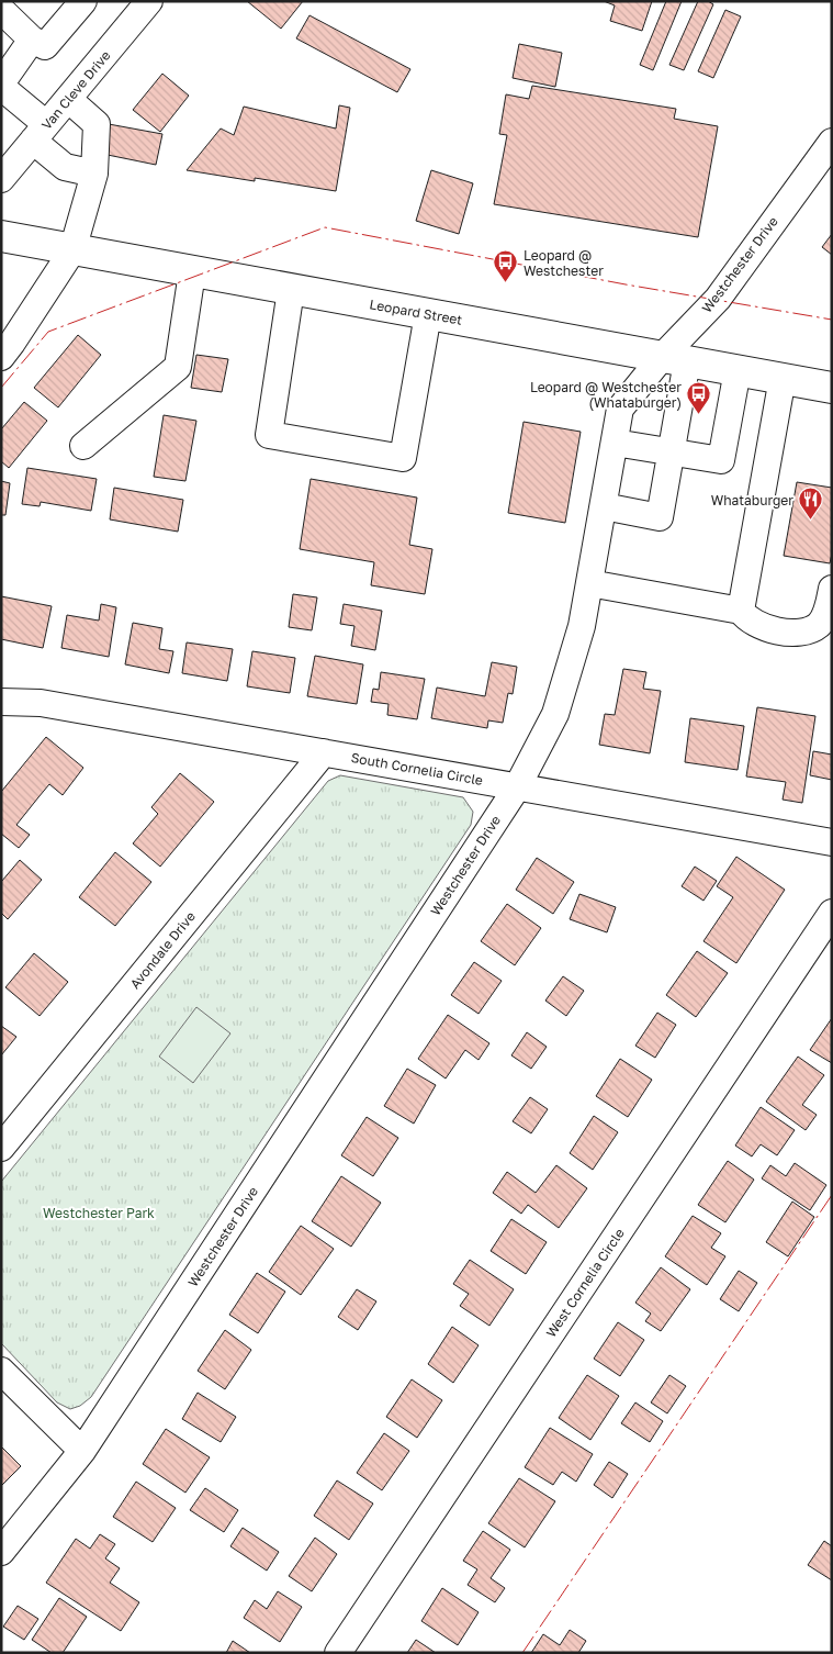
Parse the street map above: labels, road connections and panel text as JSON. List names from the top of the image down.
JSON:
{
  "streets": {
    "main road": ["Leopard Street"],
    "street": [
      "Van Cleve Drive",
      "Westchester Drive",
      "South Cornelia Circle",
      "Avondale Drive",
      "West Cornelia Circle"
    ]
  },
  "crossings": [
    ["Westchester Drive", "Leopard Street"],
    ["Westchester Drive", "South Cornelia Circle"],
    ["South Cornelia Circle", "Avondale Drive"]
  ],
  "parks": ["Westchester Park"],
  "places": {
    "bus stop": ["Leopard @ Westchester", "Leopard @ Westchester (Whataburger)"],
    "restaurant": ["Whataburger"]
  }
}
